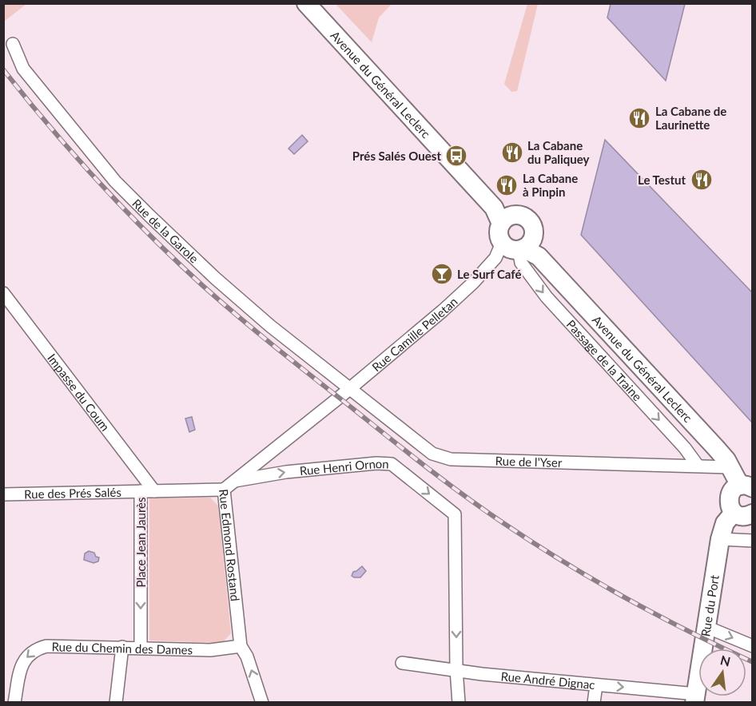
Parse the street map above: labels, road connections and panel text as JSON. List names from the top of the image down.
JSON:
{
  "streets": {
    "main road": ["Avenue du Général Leclerc", "Rue du Port"],
    "street": [
      "Rue de la Garole",
      "Rue Camille Pelletan",
      "Passage de la Traine",
      "Impasse du Coum",
      "Rue de l'Yser",
      "Rue Henri Ornon",
      "Rue des Prés Salés",
      "Place Jean Jaurès",
      "Rue Edmond Rostand",
      "Rue du Chemin des Dames",
      "Rue André Dignac"
    ]
  },
  "crossings": [
    ["Avenue du Général Leclerc", "Rue Camille Pelletan"],
    ["Avenue du Général Leclerc", "Passage de la Traine"],
    ["Avenue du Général Leclerc", "Rue de l'Yser"],
    ["Rue de la Garole", "Rue Camille Pelletan"],
    ["Rue de la Garole", "Rue de l'Yser"],
    ["Rue Camille Pelletan", "Passage de la Traine"],
    ["Rue Camille Pelletan", "Rue de l'Yser"],
    ["Rue Camille Pelletan", "Rue Edmond Rostand"],
    ["Passage de la Traine", "Rue de l'Yser"],
    ["Impasse du Coum", "Place Jean Jaurès"],
    ["Rue Henri Ornon", "Rue Edmond Rostand"],
    ["Rue Henri Ornon", "Rue André Dignac"],
    ["Rue des Prés Salés", "Place Jean Jaurès"],
    ["Place Jean Jaurès", "Rue Edmond Rostand"],
    ["Place Jean Jaurès", "Rue du Chemin des Dames"],
    ["Rue Edmond Rostand", "Rue du Chemin des Dames"],
    ["Rue du Port", "Rue André Dignac"]
  ],
  "one_way": ["Passage de la Traine", "Place Jean Jaurès", "Rue du Chemin des Dames"],
  "places": {
    "restaurant": [
      "La Cabane de Laurinette",
      "La Cabane du Paliquey",
      "Le Testut",
      "La Cabane à Pinpin"
    ],
    "bus stop": ["Prés Salés Ouest"],
    "bar": ["Le Surf Café"]
  },
  "north": "top"
}
